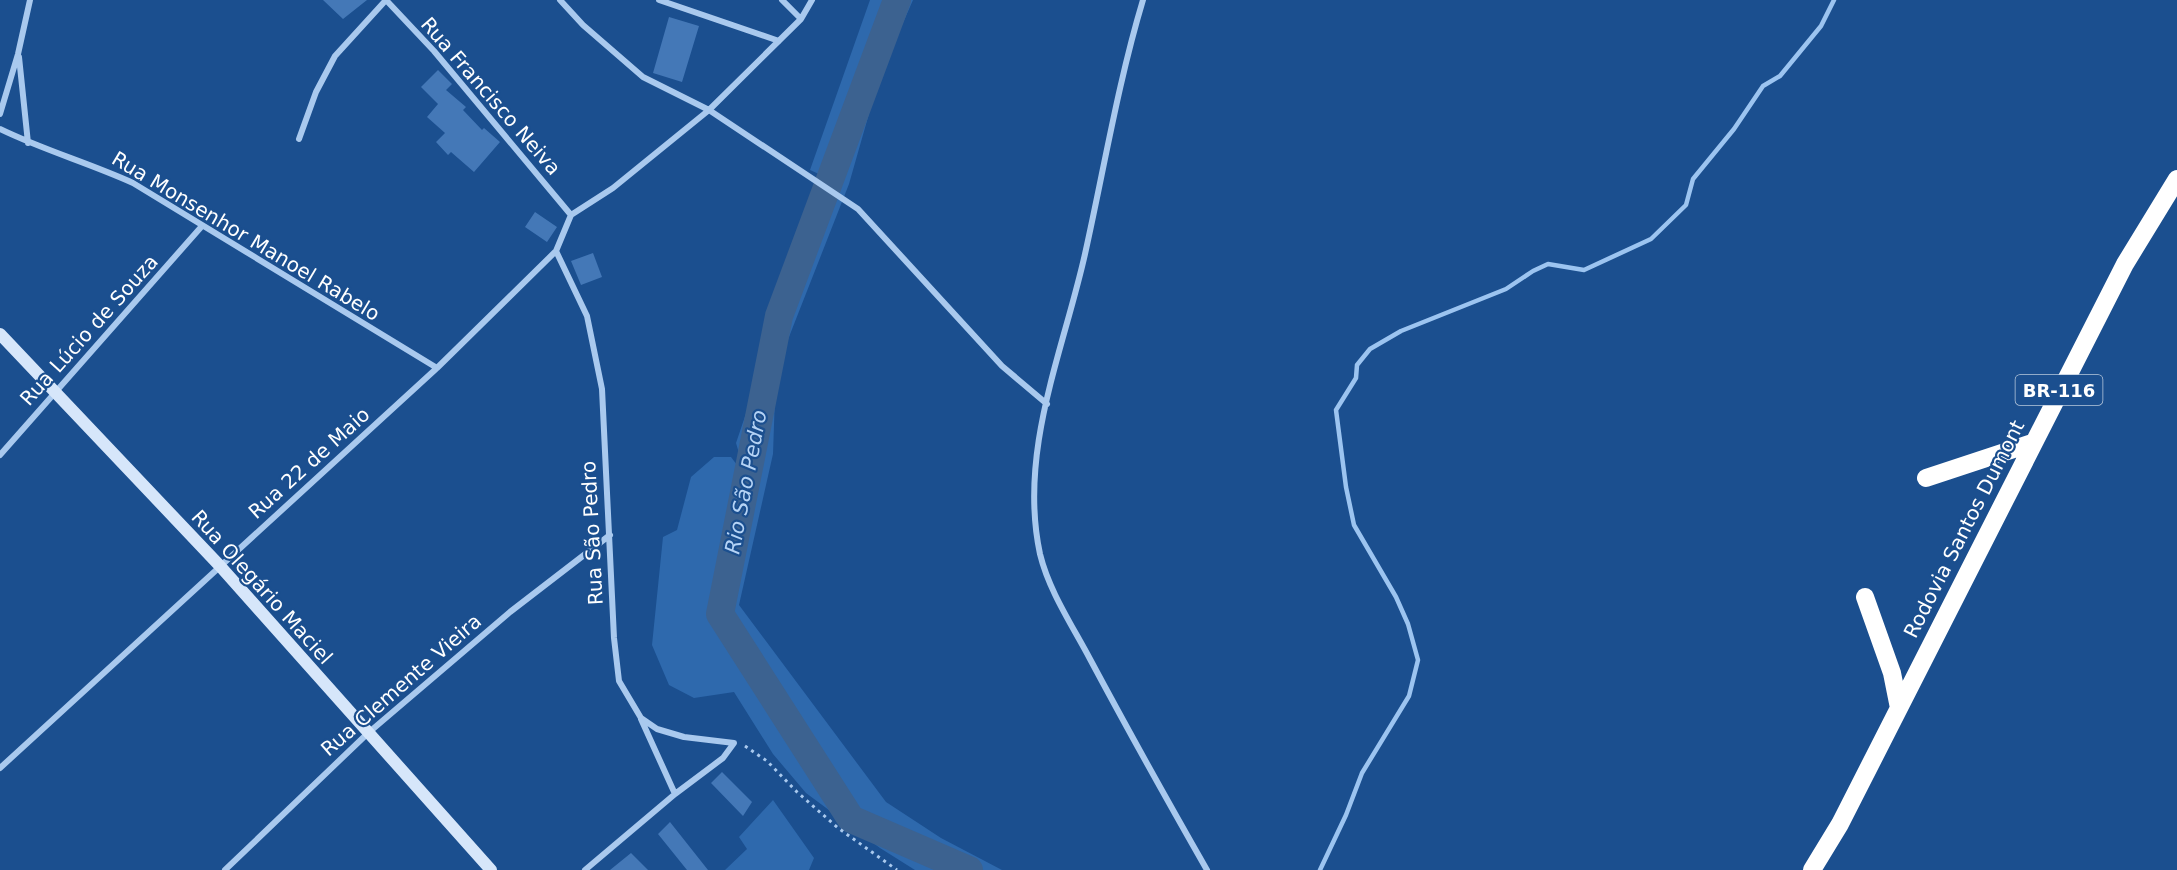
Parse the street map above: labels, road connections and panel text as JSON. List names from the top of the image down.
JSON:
{
  "streets": {
    "highway": ["BR-116", "Rodovia Santos Dumont"],
    "street": [
      "Rua Francisco Neiva",
      "Rua Monsenhor Manoel Rabelo",
      "Rua Lúcio de Souza",
      "Rua 22 de Maio",
      "Rua São Pedro",
      "Rua Olegário Maciel",
      "Rua Clemente Vieira"
    ]
  },
  "crossings": [
    ["Rua Monsenhor Manoel Rabelo", "Rua Lúcio de Souza"],
    ["Rua Monsenhor Manoel Rabelo", "Rua 22 de Maio"],
    ["Rua Lúcio de Souza", "Rua Olegário Maciel"],
    ["Rua 22 de Maio", "Rua São Pedro"],
    ["Rua 22 de Maio", "Rua Olegário Maciel"],
    ["Rua São Pedro", "Rua Clemente Vieira"],
    ["Rua Olegário Maciel", "Rua Clemente Vieira"]
  ],
  "water": ["Rio São Pedro"]
}
